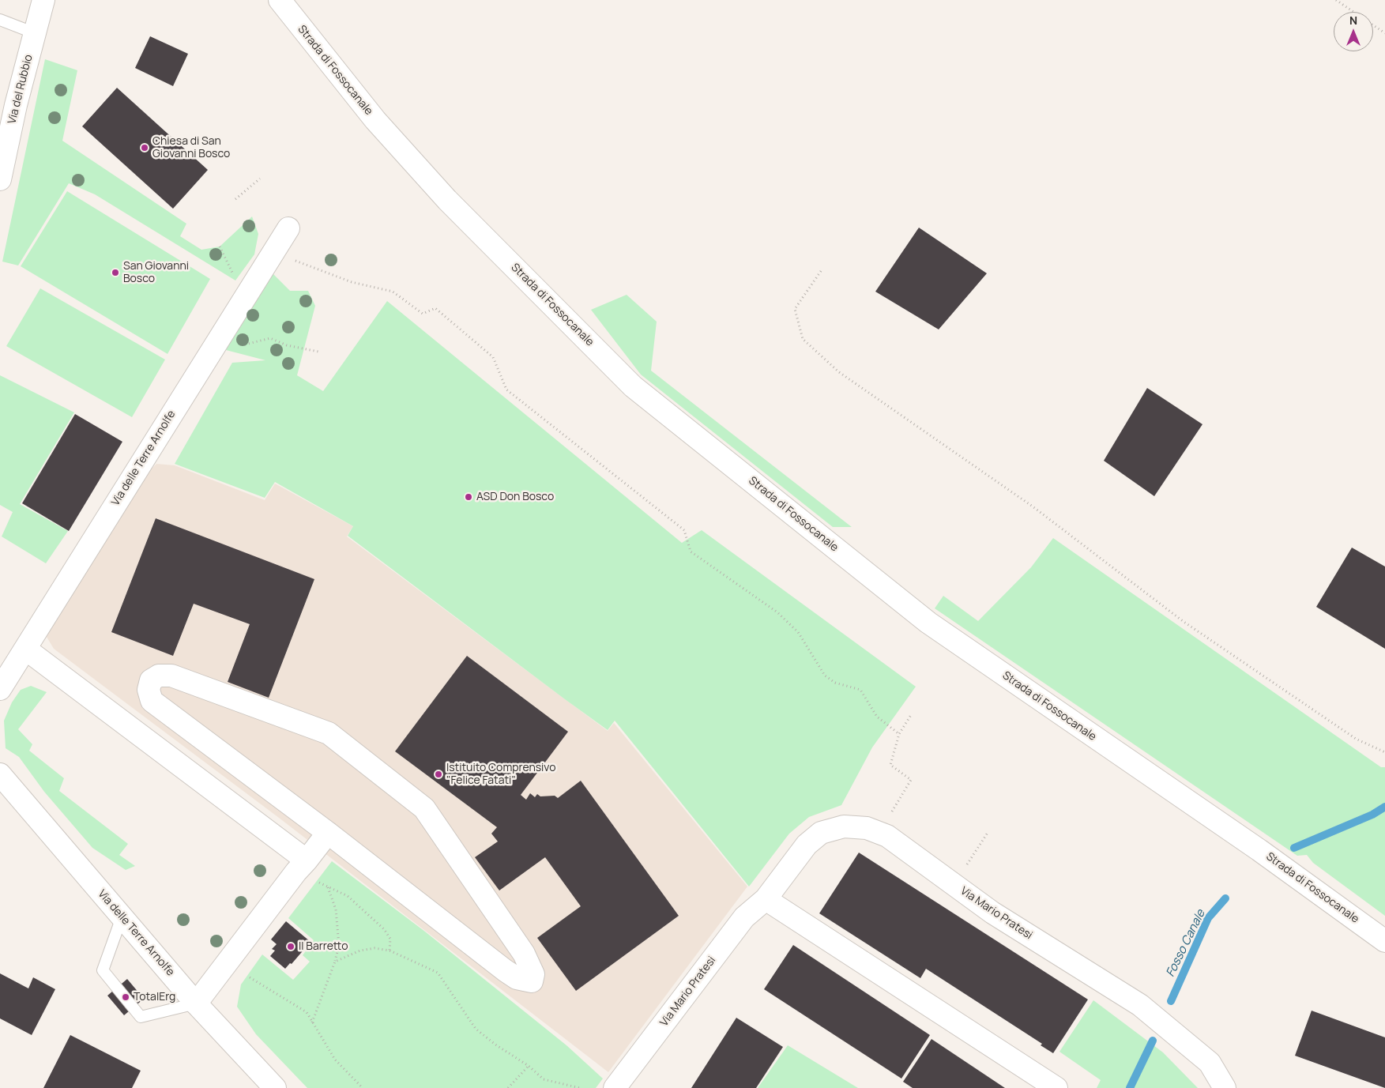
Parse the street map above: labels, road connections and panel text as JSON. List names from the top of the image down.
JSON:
{
  "streets": {
    "street": [
      "Strada di Fossocanale",
      "Via del Rubbio",
      "Via delle Terre Arnolfe",
      "Via Mario Pratesi"
    ]
  },
  "water": ["Fosso Canale"],
  "places": [
    "Chiesa di San Giovanni Bosco",
    "San Giovanni Bosco",
    "ASD Don Bosco",
    "Istituito Comprensivo \"Felice Fatati\"",
    "Il Barretto",
    "TotalErg"
  ],
  "north": "top"
}
